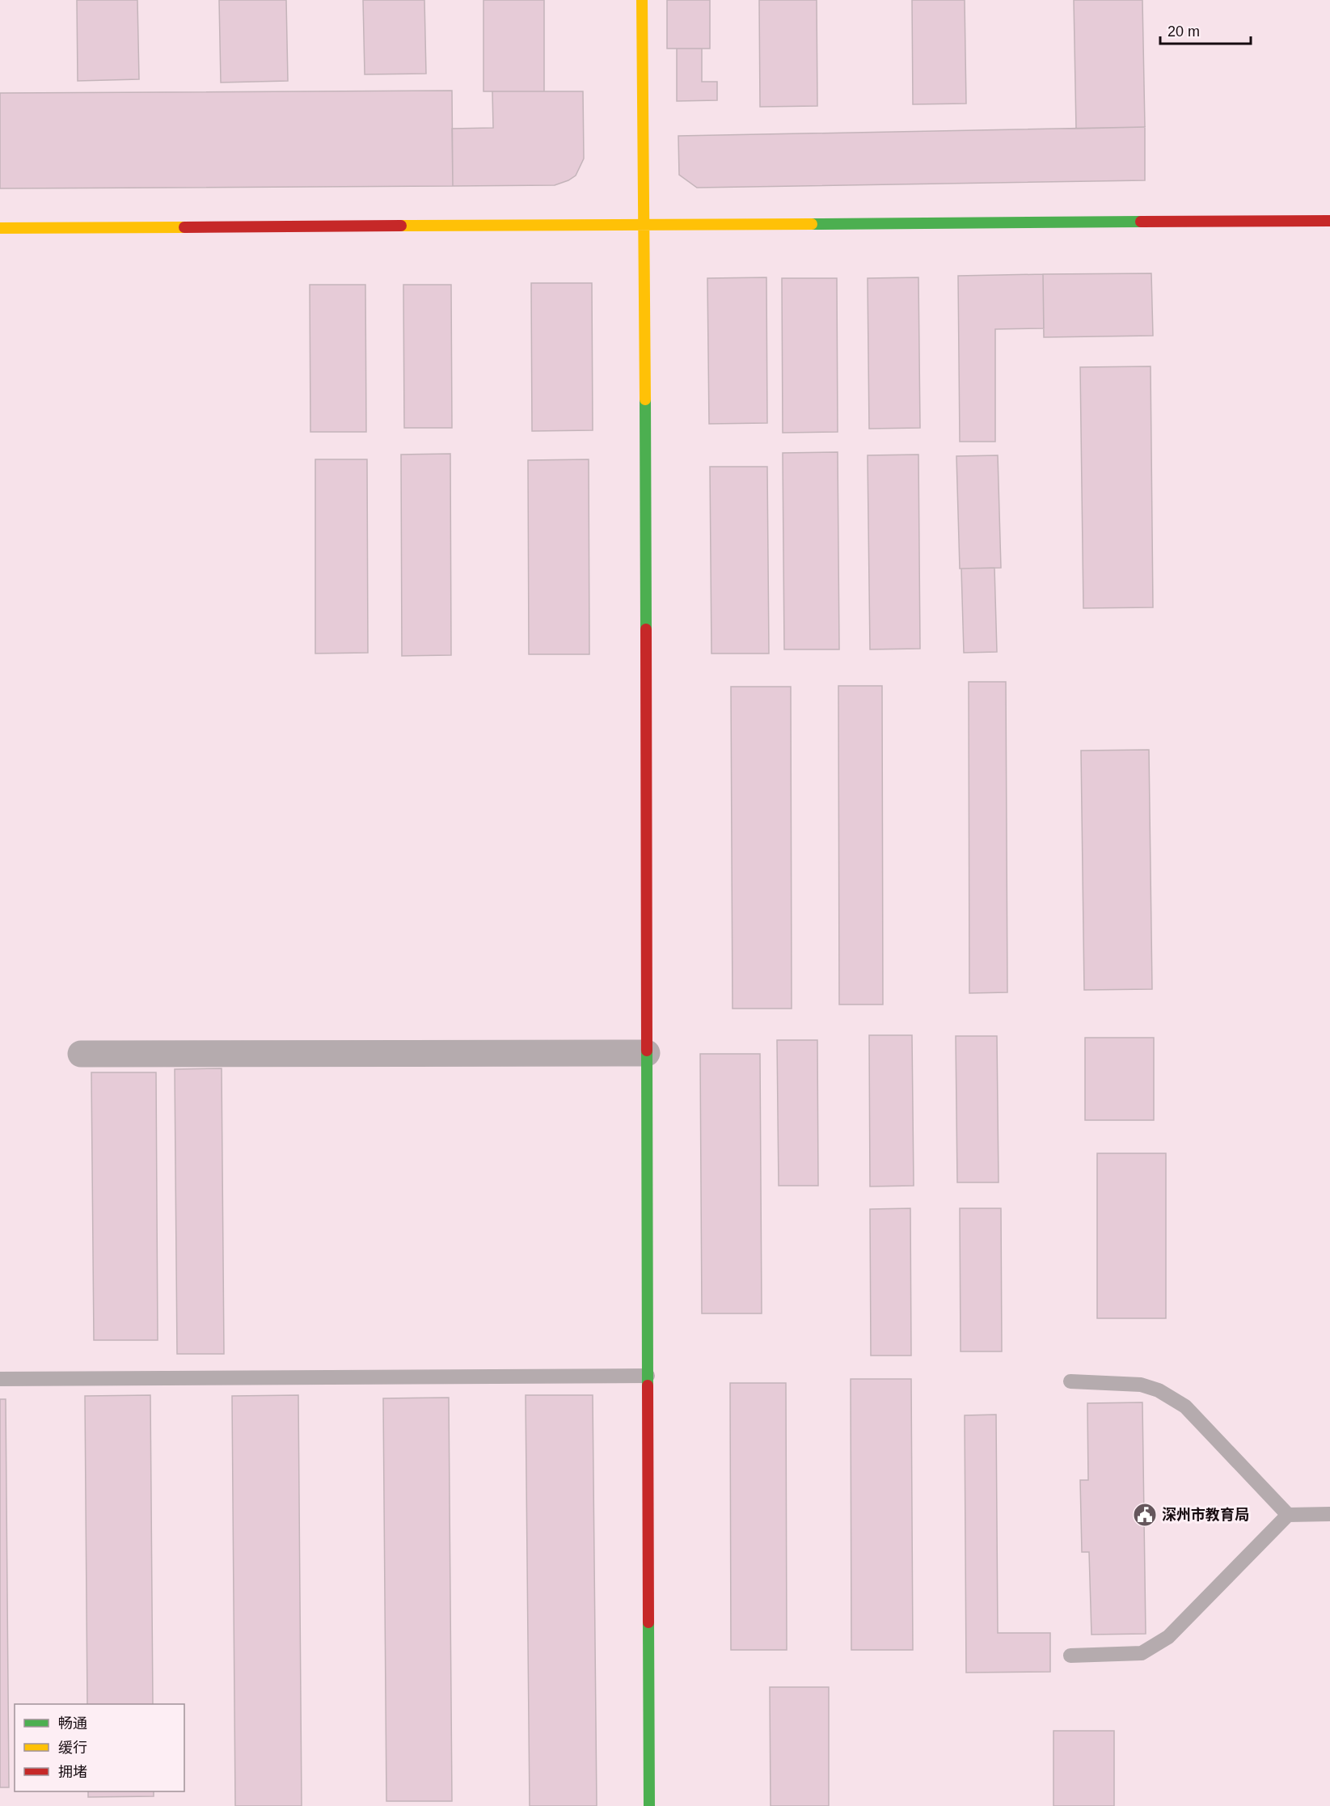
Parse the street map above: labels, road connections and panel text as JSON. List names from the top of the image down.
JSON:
{
  "places": {
    "public building": ["深州市教育局"]
  },
  "legend": ["畅通", "缓行", "拥堵"],
  "scale_bar": "20 m"
}
